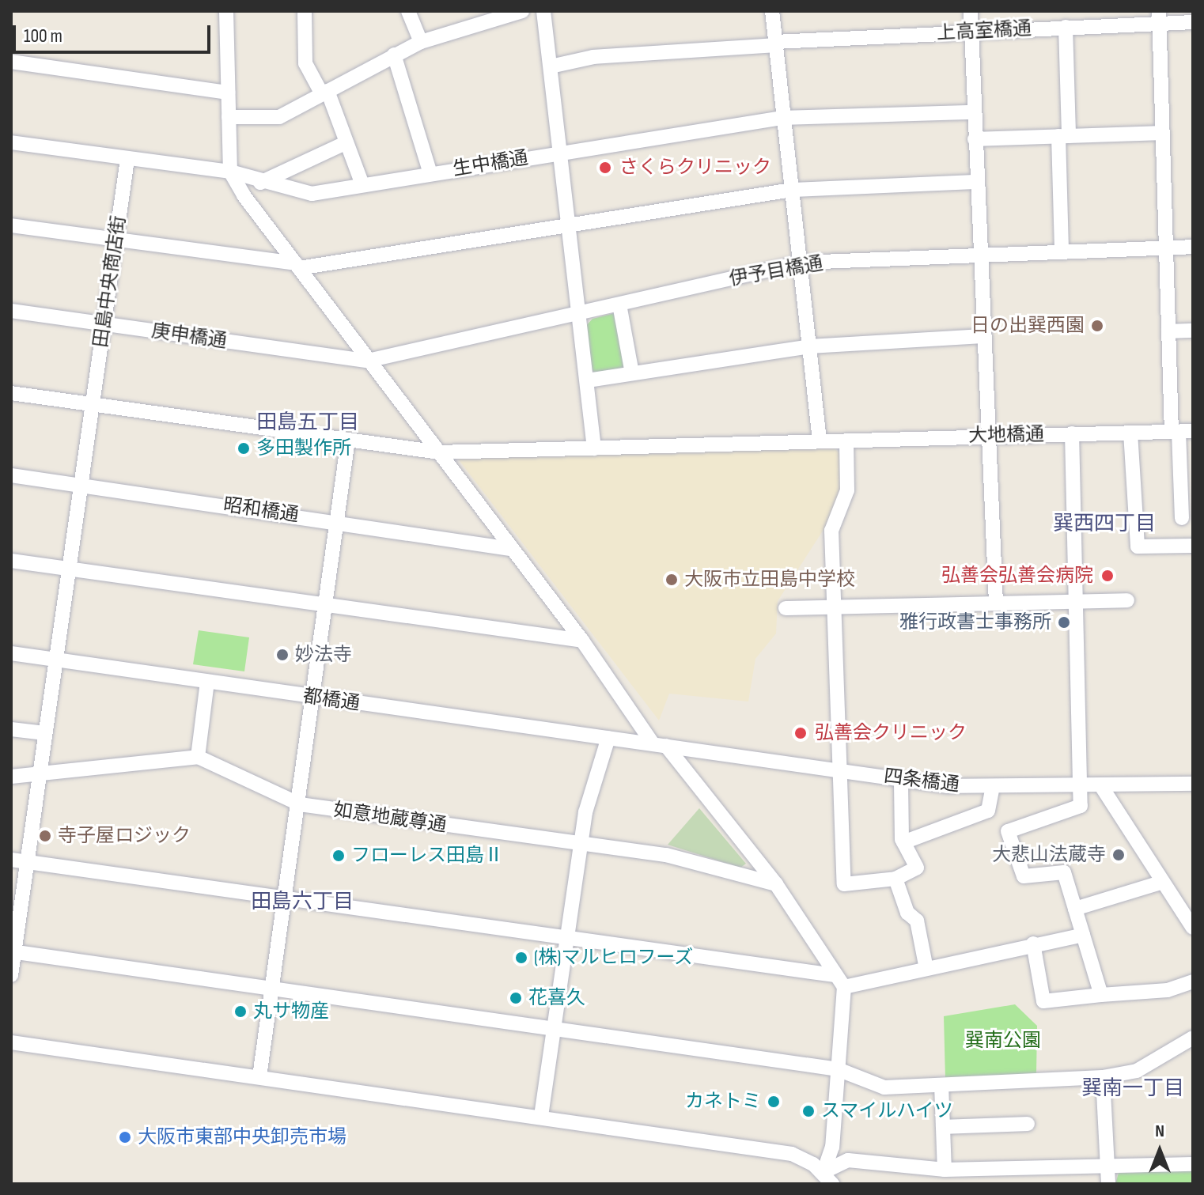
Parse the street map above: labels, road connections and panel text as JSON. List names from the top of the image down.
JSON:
{
  "streets": {
    "street": [
      "上高室橋通",
      "生中橋通",
      "伊予目橋通",
      "田島中央商店街",
      "庚申橋通",
      "大地橋通",
      "昭和橋通",
      "都橋通",
      "四条橋通",
      "如意地蔵尊通"
    ]
  },
  "crossings": [
    ["生中橋通", "田島中央商店街"],
    ["伊予目橋通", "庚申橋通"],
    ["田島中央商店街", "庚申橋通"],
    ["田島中央商店街", "大地橋通"],
    ["田島中央商店街", "昭和橋通"],
    ["田島中央商店街", "都橋通"],
    ["都橋通", "四条橋通"]
  ],
  "districts": [
    "田島五丁目",
    "巽西四丁目",
    "田島六丁目",
    "巽南一丁目"
  ],
  "parks": ["巽南公園"],
  "places": [
    "さくらクリニック",
    "日の出巽西園",
    "多田製作所",
    "弘善会弘善会病院",
    "大阪市立田島中学校",
    "雅行政書士事務所",
    "妙法寺",
    "弘善会クリニック",
    "寺子屋ロジック",
    "大悲山法蔵寺",
    "フローレス田島Ⅱ",
    "(株)マルヒロフーズ",
    "花喜久",
    "丸サ物産",
    "カネトミ",
    "スマイルハイツ",
    "大阪市東部中央卸売市場"
  ],
  "scale_bar": "100 m",
  "north": "top"
}
